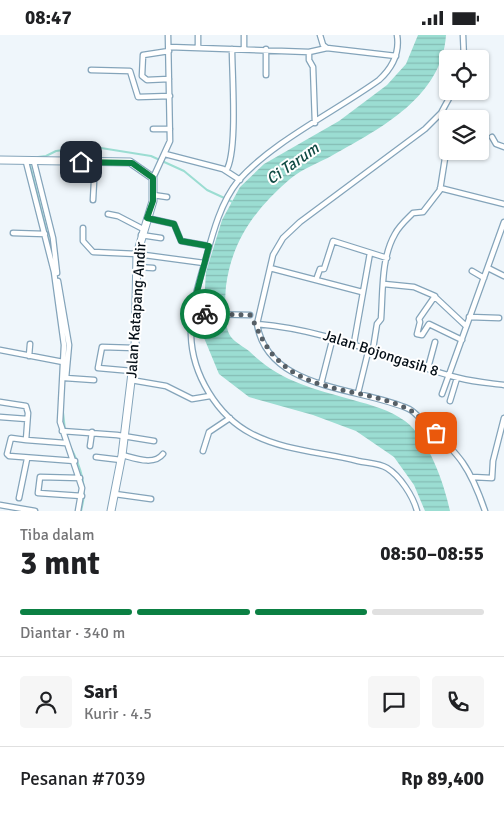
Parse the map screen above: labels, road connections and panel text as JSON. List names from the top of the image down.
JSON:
{
  "streets": {
    "street": ["Jalan Katapang Andir", "Jalan Bojongasih 8"]
  },
  "water": ["Ci Tarum"],
  "page": {
    "status": "08:47",
    "heading": ["3 mnt", "Tiba dalam", "08:50–08:55"],
    "panel": [
      "Sari",
      "Kurir · 4.5",
      "Pesanan #7039",
      "Rp 89,400"
    ],
    "bar": "Diantar · 340 m"
  }
}
